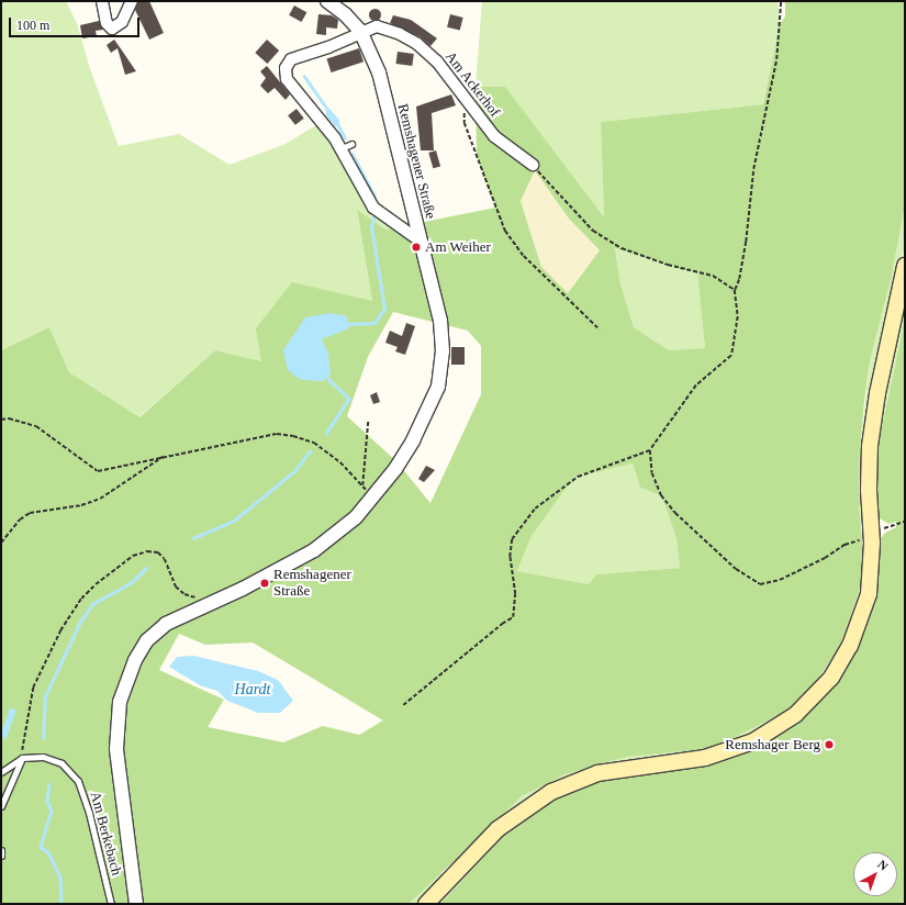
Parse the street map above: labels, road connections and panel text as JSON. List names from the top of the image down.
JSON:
{
  "streets": {
    "street": ["Am Ackerhof", "Remshagener Straße"],
    "lane": ["Am Berkebach"]
  },
  "crossings": [
    ["Am Ackerhof", "Remshagener Straße"]
  ],
  "water": ["Hardt"],
  "places": ["Am Weiher", "Remshagener Straße", "Remshager Berg"],
  "scale_bar": "100 m",
  "north": "top right"
}
